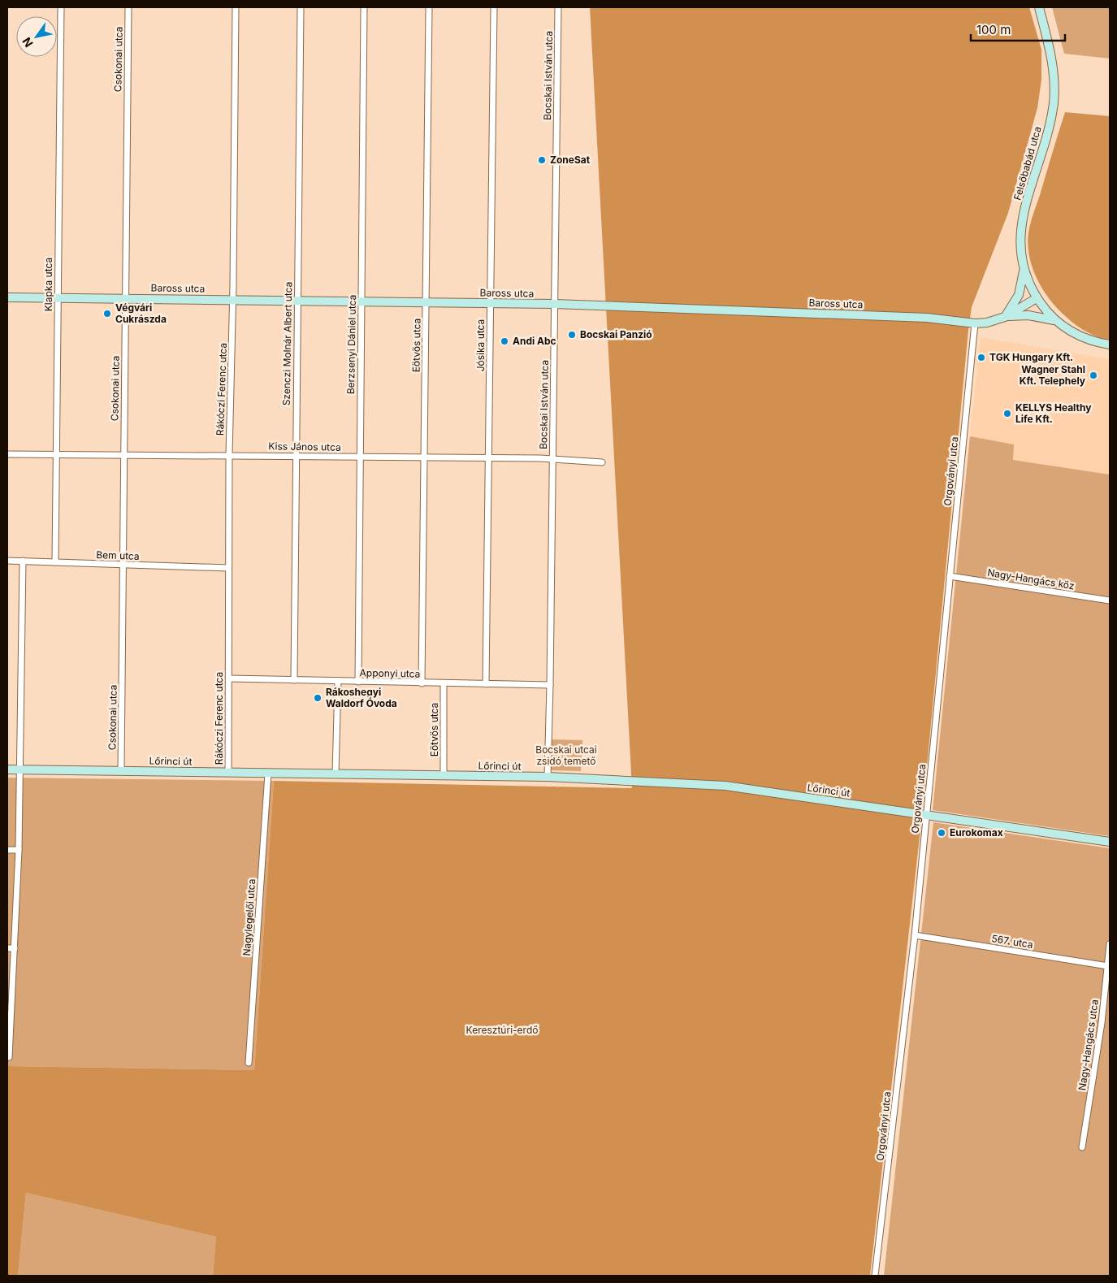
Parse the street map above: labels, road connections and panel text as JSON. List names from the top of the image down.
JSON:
{
  "streets": {
    "street": [
      "Csokonai utca",
      "Bocskai István utca",
      "Felsőbabád utca",
      "Klapka utca",
      "Baross utca",
      "Szenczi Molnár Albert utca",
      "Berzsenyi Dániel utca",
      "Eötvös utca",
      "Jósika utca",
      "Rákóczi Ferenc utca",
      "Kiss János utca",
      "Orgoványi utca",
      "Bem utca",
      "Nagy-Hangács köz",
      "Apponyi utca",
      "Lőrinci út",
      "Nagylegelői utca",
      "567. utca",
      "Nagy-Hangács utca"
    ]
  },
  "crossings": [
    ["Csokonai utca", "Baross utca"],
    ["Csokonai utca", "Kiss János utca"],
    ["Csokonai utca", "Bem utca"],
    ["Csokonai utca", "Lőrinci út"],
    ["Bocskai István utca", "Baross utca"],
    ["Bocskai István utca", "Kiss János utca"],
    ["Bocskai István utca", "Apponyi utca"],
    ["Bocskai István utca", "Lőrinci út"],
    ["Felsőbabád utca", "Baross utca"],
    ["Klapka utca", "Baross utca"],
    ["Klapka utca", "Kiss János utca"],
    ["Klapka utca", "Bem utca"],
    ["Baross utca", "Szenczi Molnár Albert utca"],
    ["Baross utca", "Berzsenyi Dániel utca"],
    ["Baross utca", "Eötvös utca"],
    ["Baross utca", "Jósika utca"],
    ["Baross utca", "Rákóczi Ferenc utca"],
    ["Baross utca", "Orgoványi utca"],
    ["Szenczi Molnár Albert utca", "Kiss János utca"],
    ["Szenczi Molnár Albert utca", "Apponyi utca"],
    ["Berzsenyi Dániel utca", "Kiss János utca"],
    ["Berzsenyi Dániel utca", "Apponyi utca"],
    ["Eötvös utca", "Kiss János utca"],
    ["Eötvös utca", "Apponyi utca"],
    ["Eötvös utca", "Lőrinci út"],
    ["Jósika utca", "Kiss János utca"],
    ["Jósika utca", "Apponyi utca"],
    ["Rákóczi Ferenc utca", "Kiss János utca"],
    ["Rákóczi Ferenc utca", "Bem utca"],
    ["Rákóczi Ferenc utca", "Apponyi utca"],
    ["Rákóczi Ferenc utca", "Lőrinci út"],
    ["Orgoványi utca", "Nagy-Hangács köz"],
    ["Orgoványi utca", "Lőrinci út"],
    ["Orgoványi utca", "567. utca"],
    ["Lőrinci út", "Nagylegelői utca"],
    ["567. utca", "Nagy-Hangács utca"]
  ],
  "parks": ["Bocskai utcai zsidó temető", "Keresztúri-erdő"],
  "places": [
    "ZoneSat",
    "Végvári Cukrászda",
    "Bocskai Panzió",
    "Andi Abc",
    "TGK Hungary Kft.",
    "Wagner Stahl Kft. Telephely",
    "KELLYS Healthy Life Kft.",
    "Rákoshegyi Waldorf Óvoda",
    "Eurokomax"
  ],
  "scale_bar": "100 m",
  "north": "bottom left"
}
